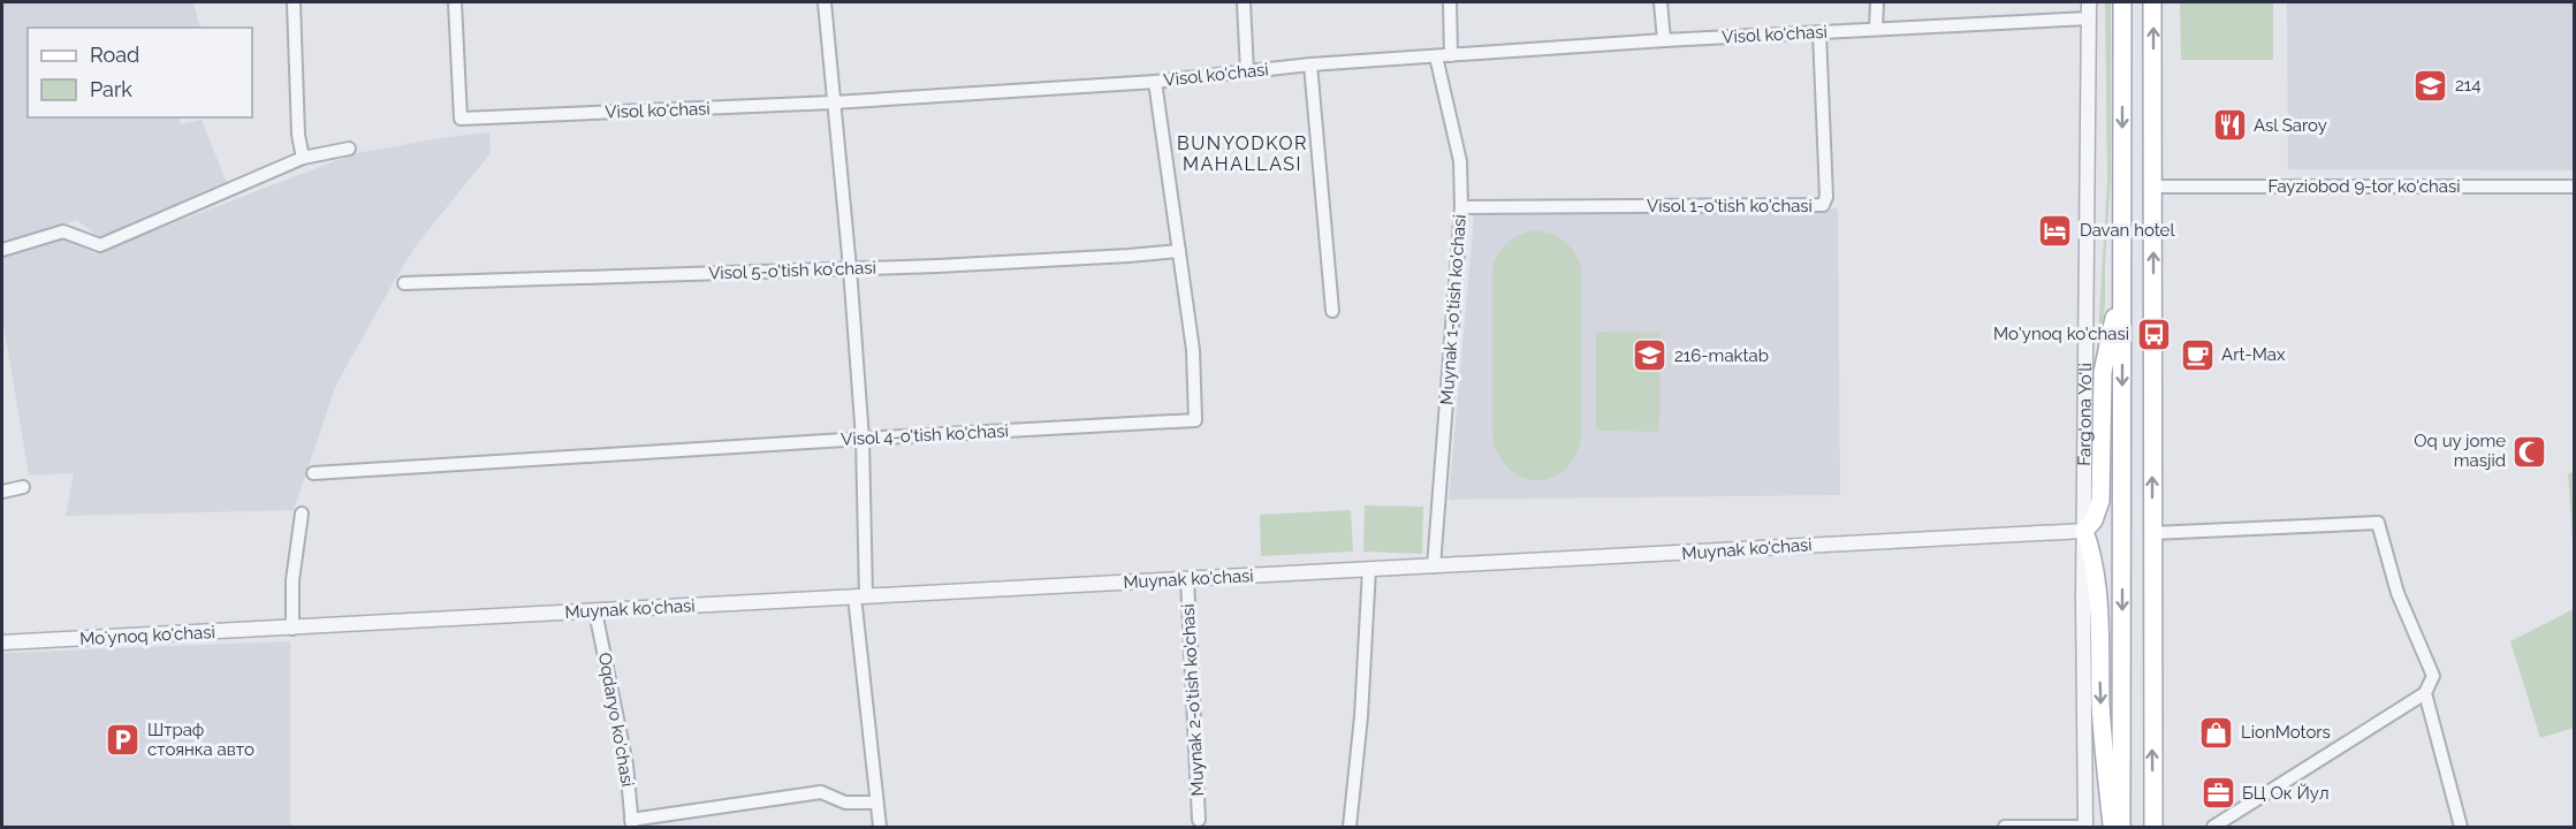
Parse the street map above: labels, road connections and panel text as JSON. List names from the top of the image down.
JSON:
{
  "streets": {
    "street": [
      "Visol ko'chasi",
      "Fayziobod 9-tor ko'chasi",
      "Visol 1-o'tish ko'chasi",
      "Visol 5-o'tish ko'chasi",
      "Muynak 1-o'tish ko'chasi",
      "Farg'ona Yo'li",
      "Visol 4-o'tish ko'chasi",
      "Muynak ko'chasi",
      "Moʻynoq ko'chasi",
      "Muynak 2-o'tish ko'chasi",
      "Oqdaryo ko'chasi"
    ]
  },
  "crossings": [
    ["Visol ko'chasi", "Visol 1-o'tish ko'chasi"],
    ["Visol ko'chasi", "Muynak 1-o'tish ko'chasi"],
    ["Visol ko'chasi", "Farg'ona Yo'li"],
    ["Visol ko'chasi", "Visol 4-o'tish ko'chasi"],
    ["Visol 1-o'tish ko'chasi", "Muynak 1-o'tish ko'chasi"],
    ["Visol 5-o'tish ko'chasi", "Visol 4-o'tish ko'chasi"],
    ["Muynak 1-o'tish ko'chasi", "Muynak ko'chasi"],
    ["Farg'ona Yo'li", "Muynak ko'chasi"],
    ["Muynak ko'chasi", "Moʻynoq ko'chasi"],
    ["Muynak ko'chasi", "Muynak 2-o'tish ko'chasi"],
    ["Muynak ko'chasi", "Oqdaryo ko'chasi"]
  ],
  "districts": ["BUNYODKOR MAHALLASI"],
  "places": {
    "school or university": ["214", "216-maktab"],
    "restaurant": ["Asl Saroy"],
    "hotel": ["Davan hotel"],
    "bus stop": ["Mo'ynoq ko'chasi"],
    "cafe": ["Art-Max"],
    "mosque": ["Oq uy jome masjid"],
    "shop": ["LionMotors"],
    "parking": ["Штраф стоянка авто"],
    "office": ["БЦ Ок Йул"]
  },
  "legend": ["Road", "Park"]
}
